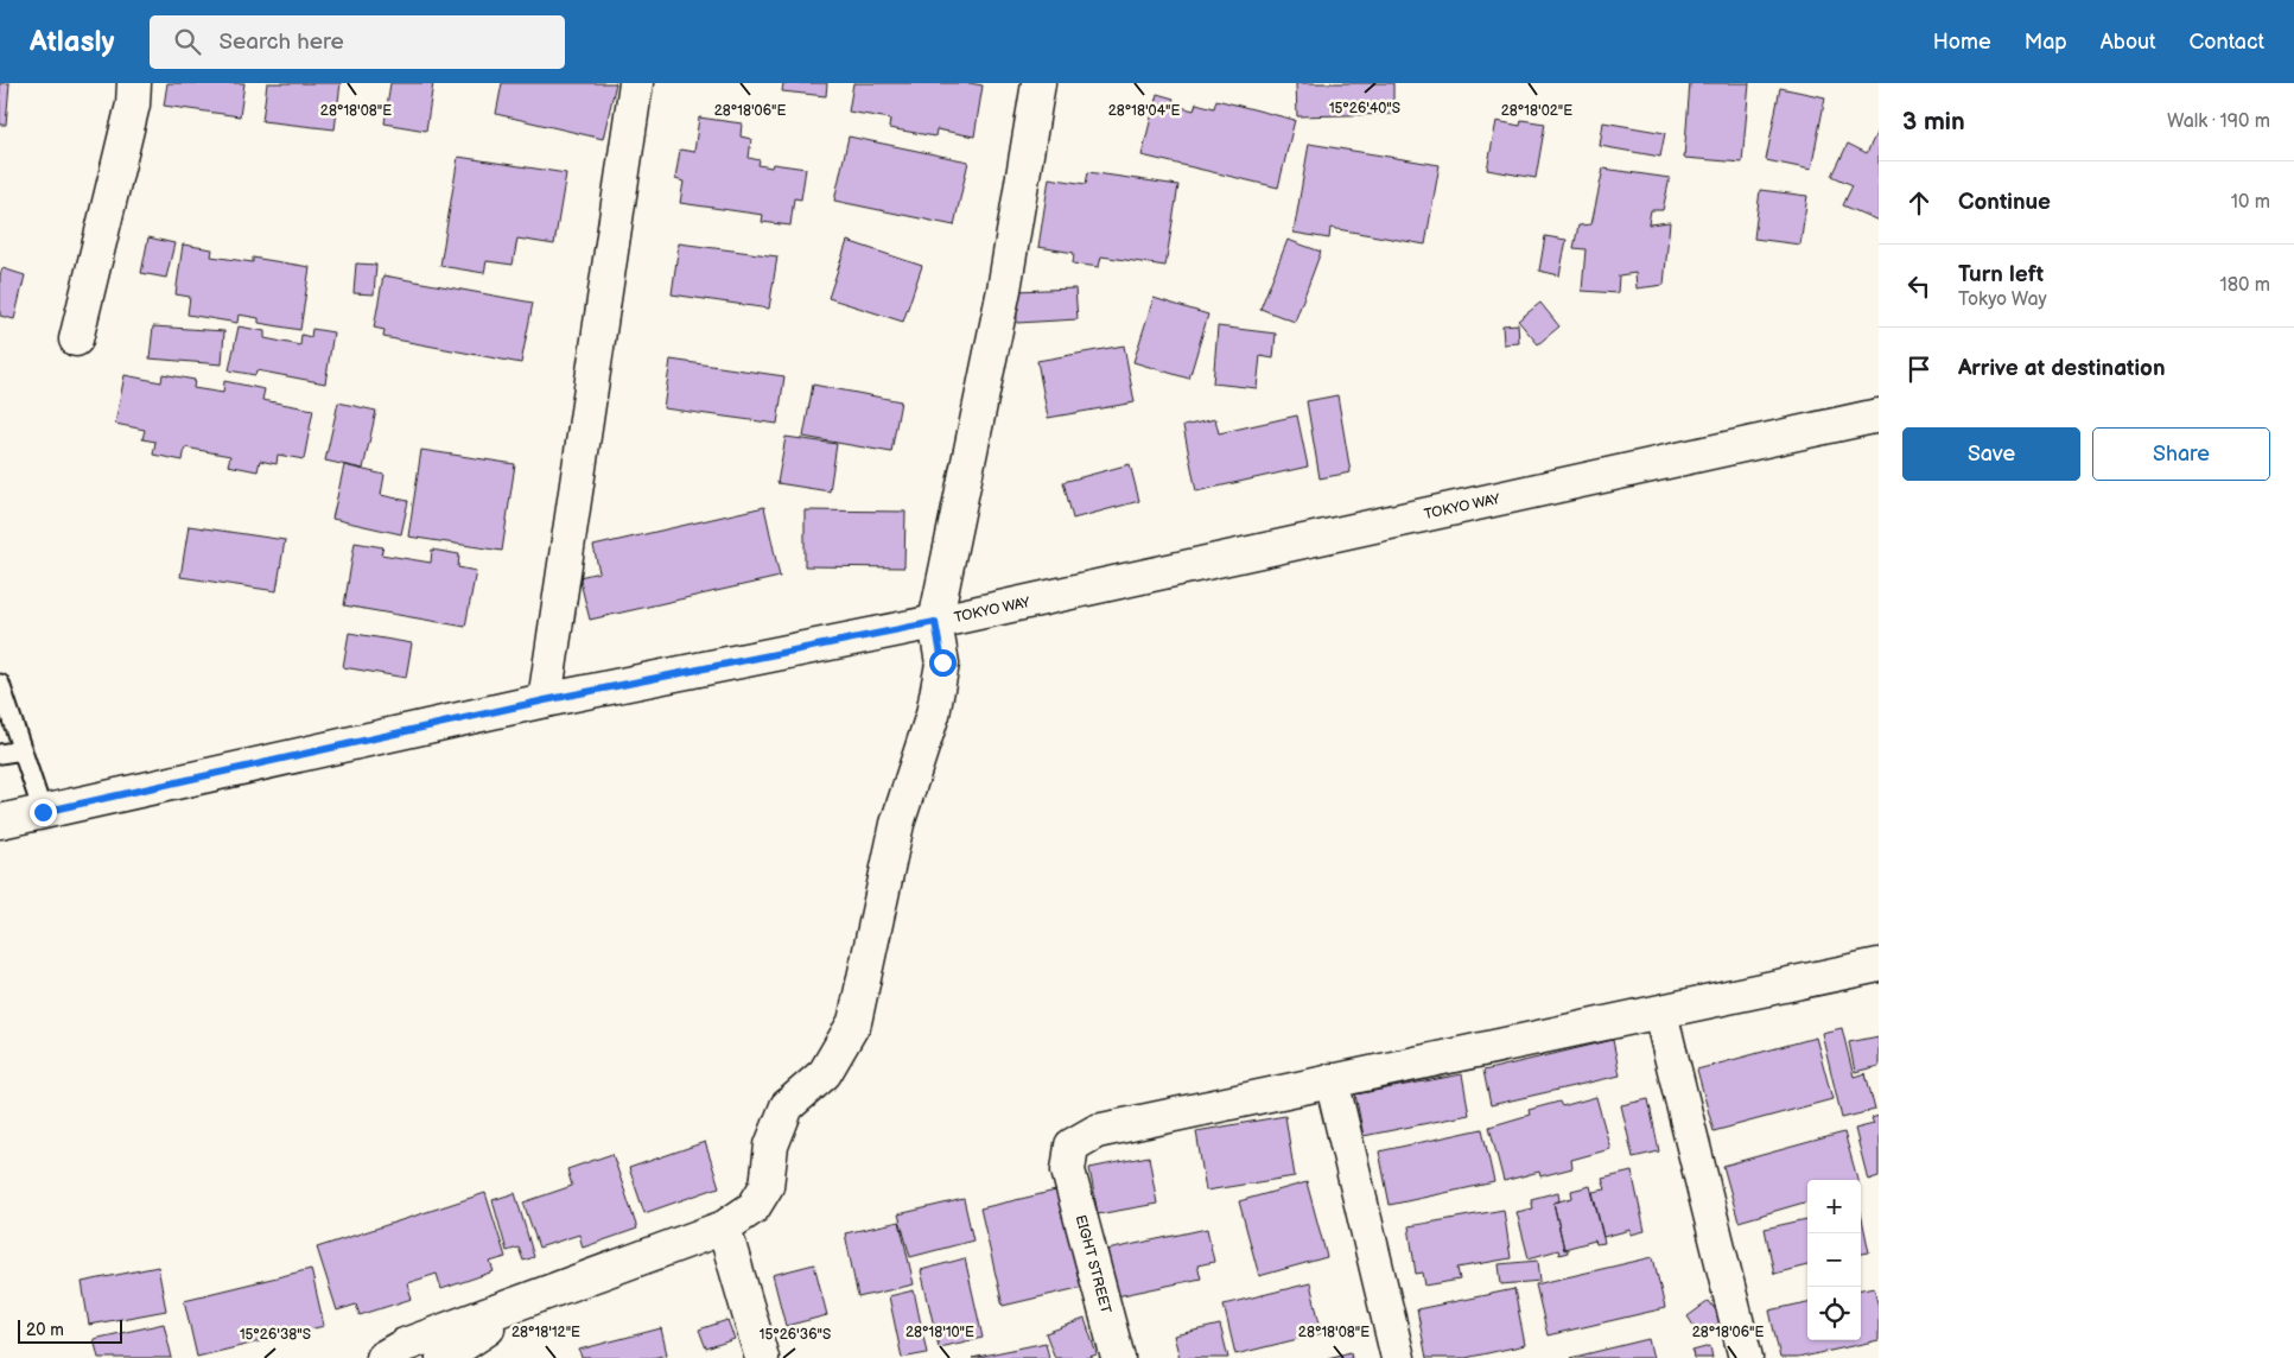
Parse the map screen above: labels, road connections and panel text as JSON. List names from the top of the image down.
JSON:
{
  "streets": {
    "street": ["TOKYO WAY", "EIGHT STREET"]
  },
  "scale_bar": "20 m",
  "page": {
    "header": "Atlasly",
    "search": "Search here",
    "nav": [
      "Home",
      "Map",
      "About",
      "Contact"
    ],
    "heading": ["3 min", "Walk · 190 m"],
    "list": [
      ["Continue", "10 m"],
      ["Turn left", "Tokyo Way", "180 m"],
      "Arrive at destination"
    ],
    "buttons": ["Save", "Share"],
    "map_buttons": ["+", "−"],
    "scale": "20 m"
  },
  "coordinates": [
    "15°26'40\"S",
    "28°18'08\"E",
    "28°18'06\"E",
    "28°18'04\"E",
    "28°18'02\"E",
    "28°18'12\"E",
    "28°18'10\"E",
    "15°26'38\"S",
    "15°26'36\"S"
  ]
}
